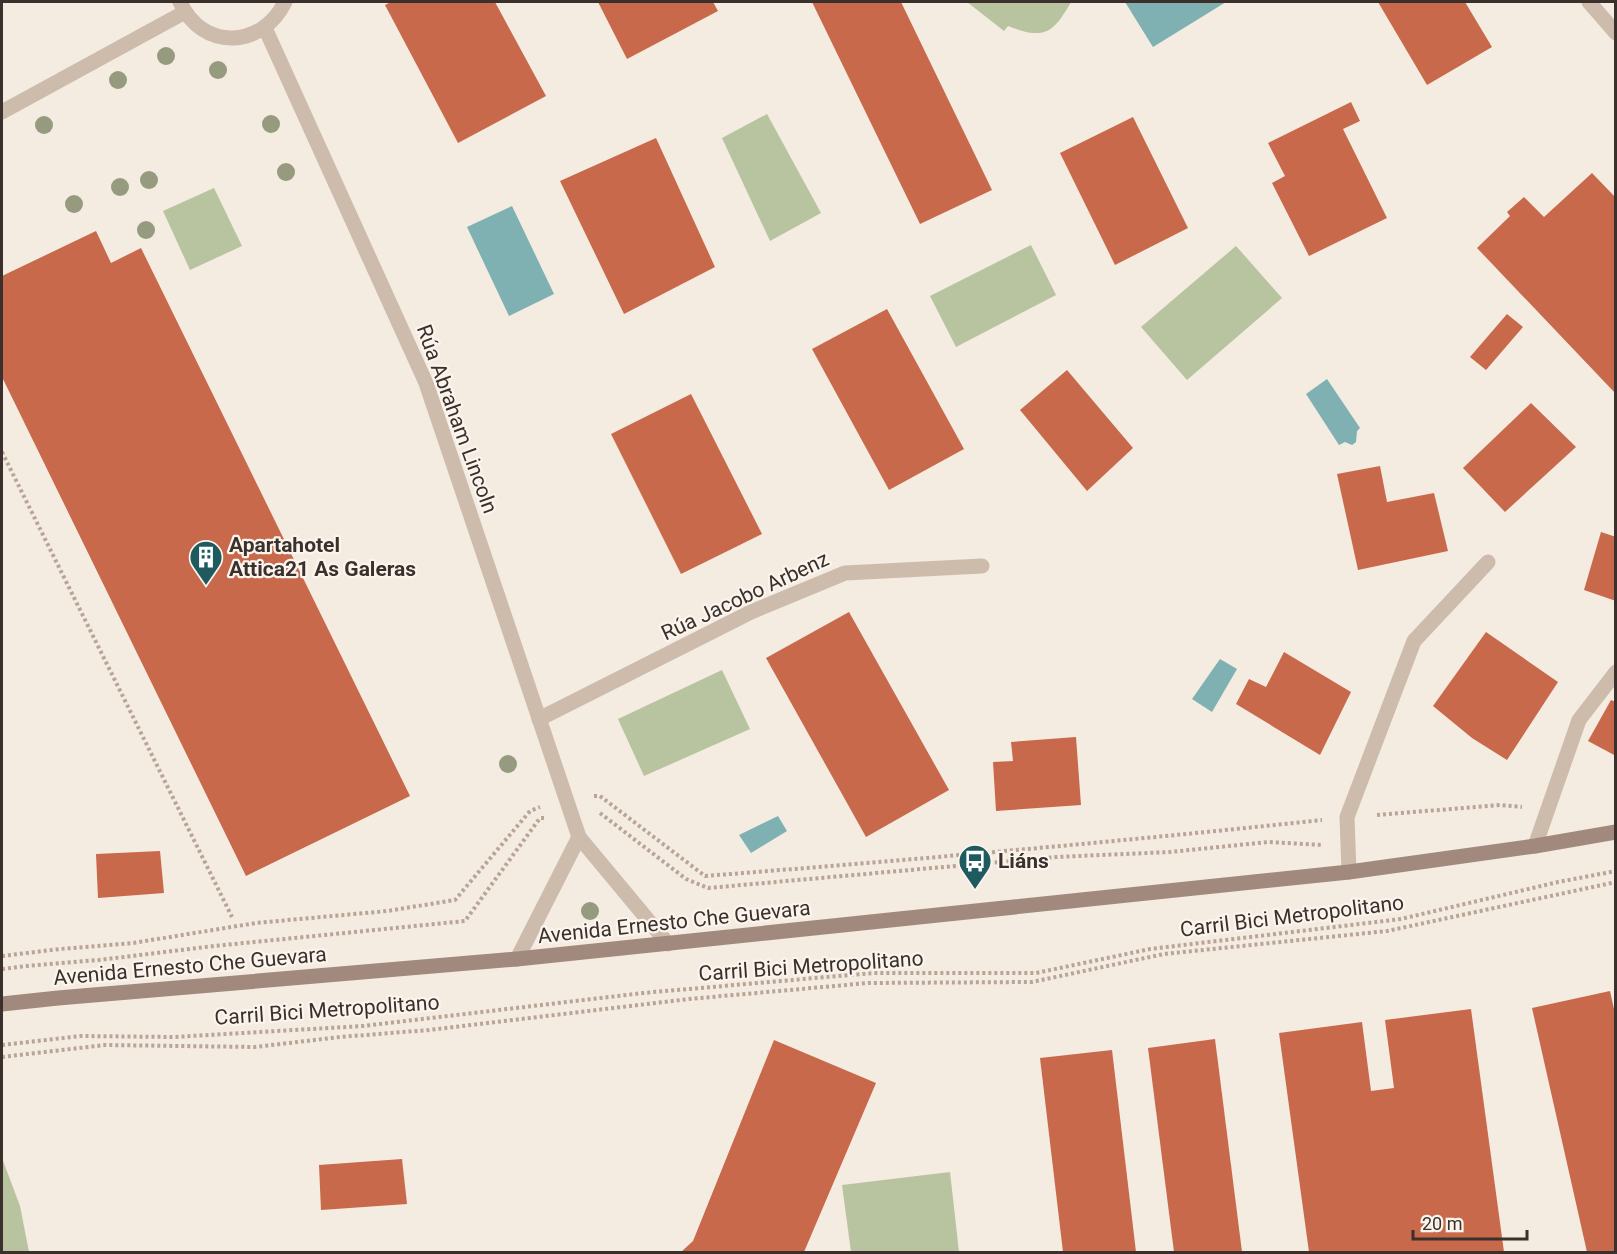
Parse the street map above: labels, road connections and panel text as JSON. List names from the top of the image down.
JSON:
{
  "streets": {
    "main road": ["Avenida Ernesto Che Guevara"],
    "street": ["Rúa Abraham Lincoln", "Rúa Jacobo Arbenz"],
    "path": ["Carril Bici Metropolitano"]
  },
  "crossings": [
    ["Rúa Abraham Lincoln", "Rúa Jacobo Arbenz"],
    ["Rúa Abraham Lincoln", "Avenida Ernesto Che Guevara"]
  ],
  "places": {
    "building": ["Apartahotel Attica21 As Galeras"],
    "bus stop": ["Liáns"]
  },
  "scale_bar": "20 m"
}
